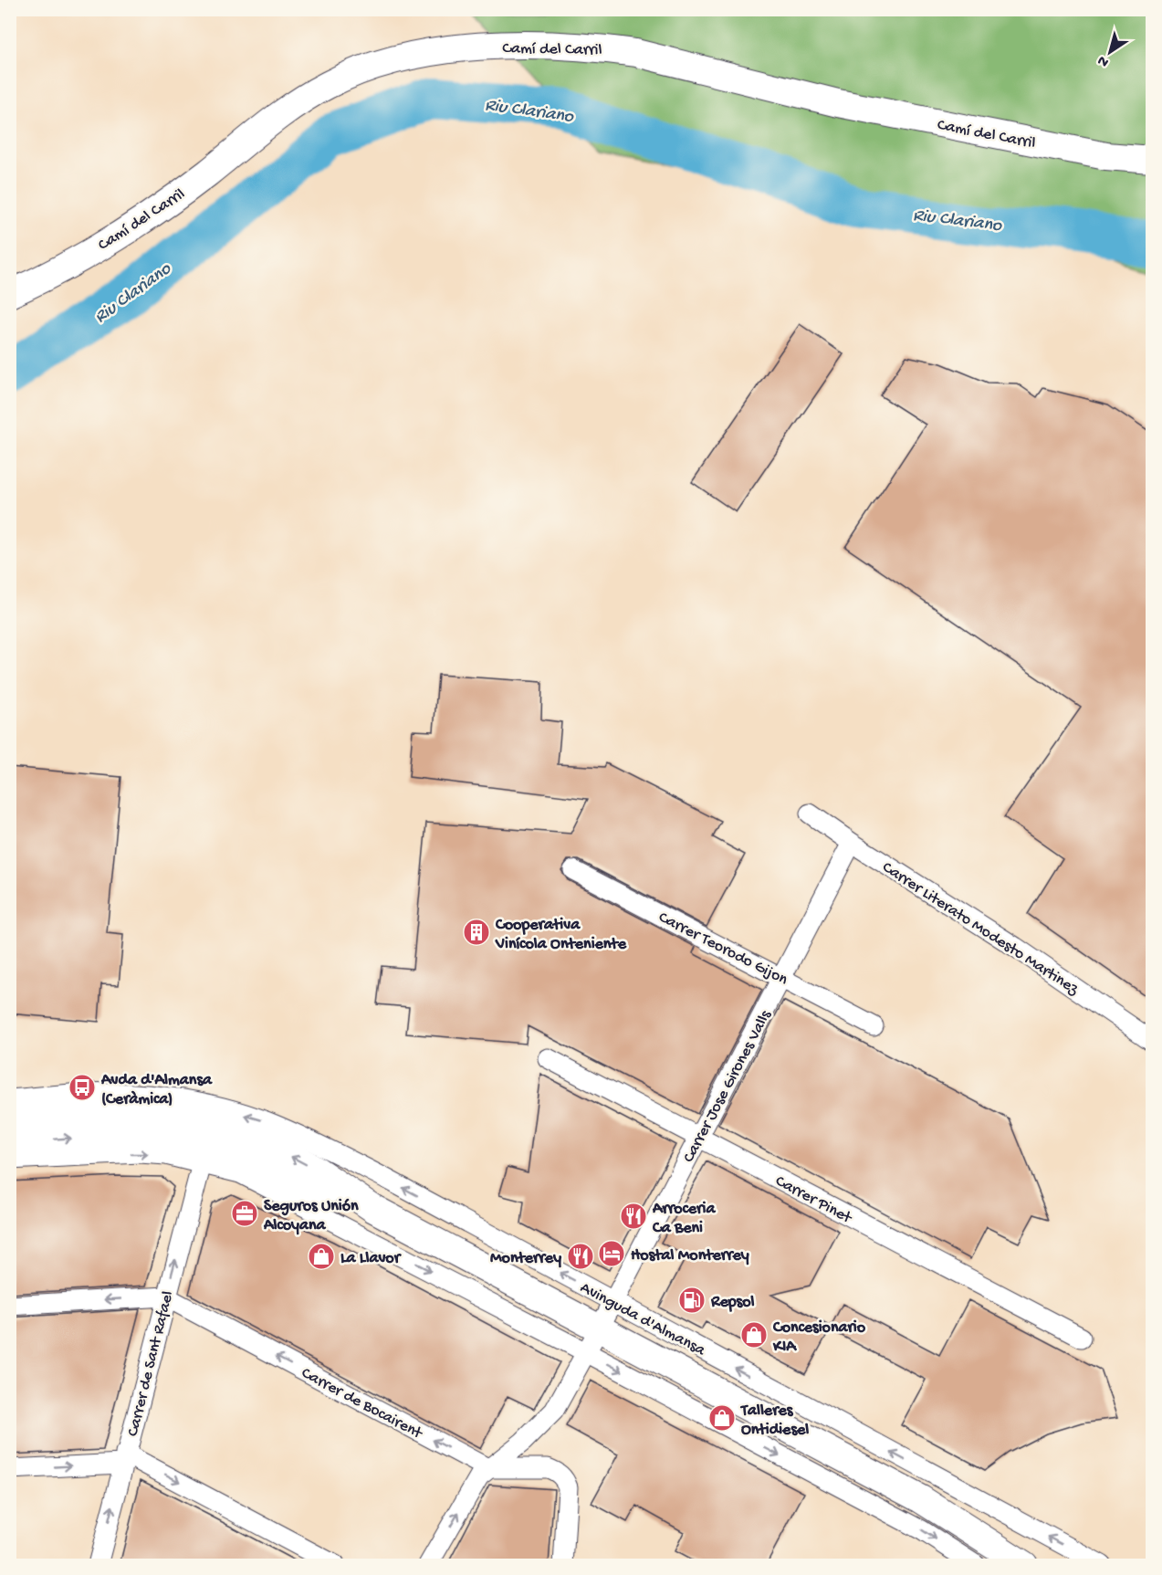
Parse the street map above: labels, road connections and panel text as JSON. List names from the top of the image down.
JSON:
{
  "streets": {
    "street": [
      "Camí del Carril",
      "Carrer Literato Modesto Martinez",
      "Carrer Teorodo Gijon",
      "Carrer Jose Girones Valls",
      "Carrer Pinet",
      "Avinguda d'Almansa",
      "Carrer de Sant Rafael",
      "Carrer de Bocairent"
    ]
  },
  "crossings": [
    ["Carrer Literato Modesto Martinez", "Carrer Jose Girones Valls"],
    ["Carrer Teorodo Gijon", "Carrer Jose Girones Valls"],
    ["Carrer Jose Girones Valls", "Carrer Pinet"],
    ["Carrer Jose Girones Valls", "Avinguda d'Almansa"],
    ["Carrer Jose Girones Valls", "Carrer de Bocairent"],
    ["Avinguda d'Almansa", "Carrer de Sant Rafael"],
    ["Carrer de Sant Rafael", "Carrer de Bocairent"]
  ],
  "one_way": ["Carrer de Sant Rafael"],
  "water": ["Riu Clariano"],
  "places": {
    "building": ["Cooperativa Vinícola Onteniente"],
    "bus stop": ["Avda d'Almansa (Ceràmica)"],
    "office": ["Seguros Unión Alcoyana"],
    "restaurant": ["Arroceria Ca Beni", "Monterrey"],
    "hotel": ["Hostal Monterrey"],
    "shop": ["La Llavor", "Concesionario KIA", "Talleres Ontidiesel"],
    "fuel station": ["Repsol"]
  },
  "north": "bottom left"
}
